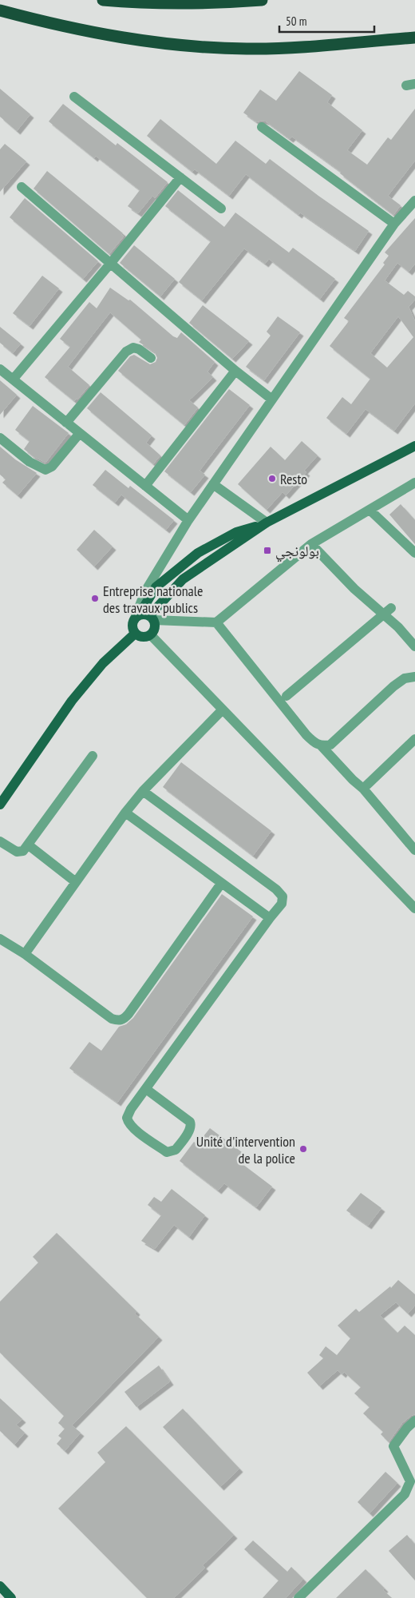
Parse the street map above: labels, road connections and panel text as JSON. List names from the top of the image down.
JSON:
{
  "places": {
    "other": ["Resto", "Entreprise nationale des travaux publics", "Unité d'intervention de la police"],
    "transit": ["بولونجي"]
  },
  "scale_bar": "50 m"
}
